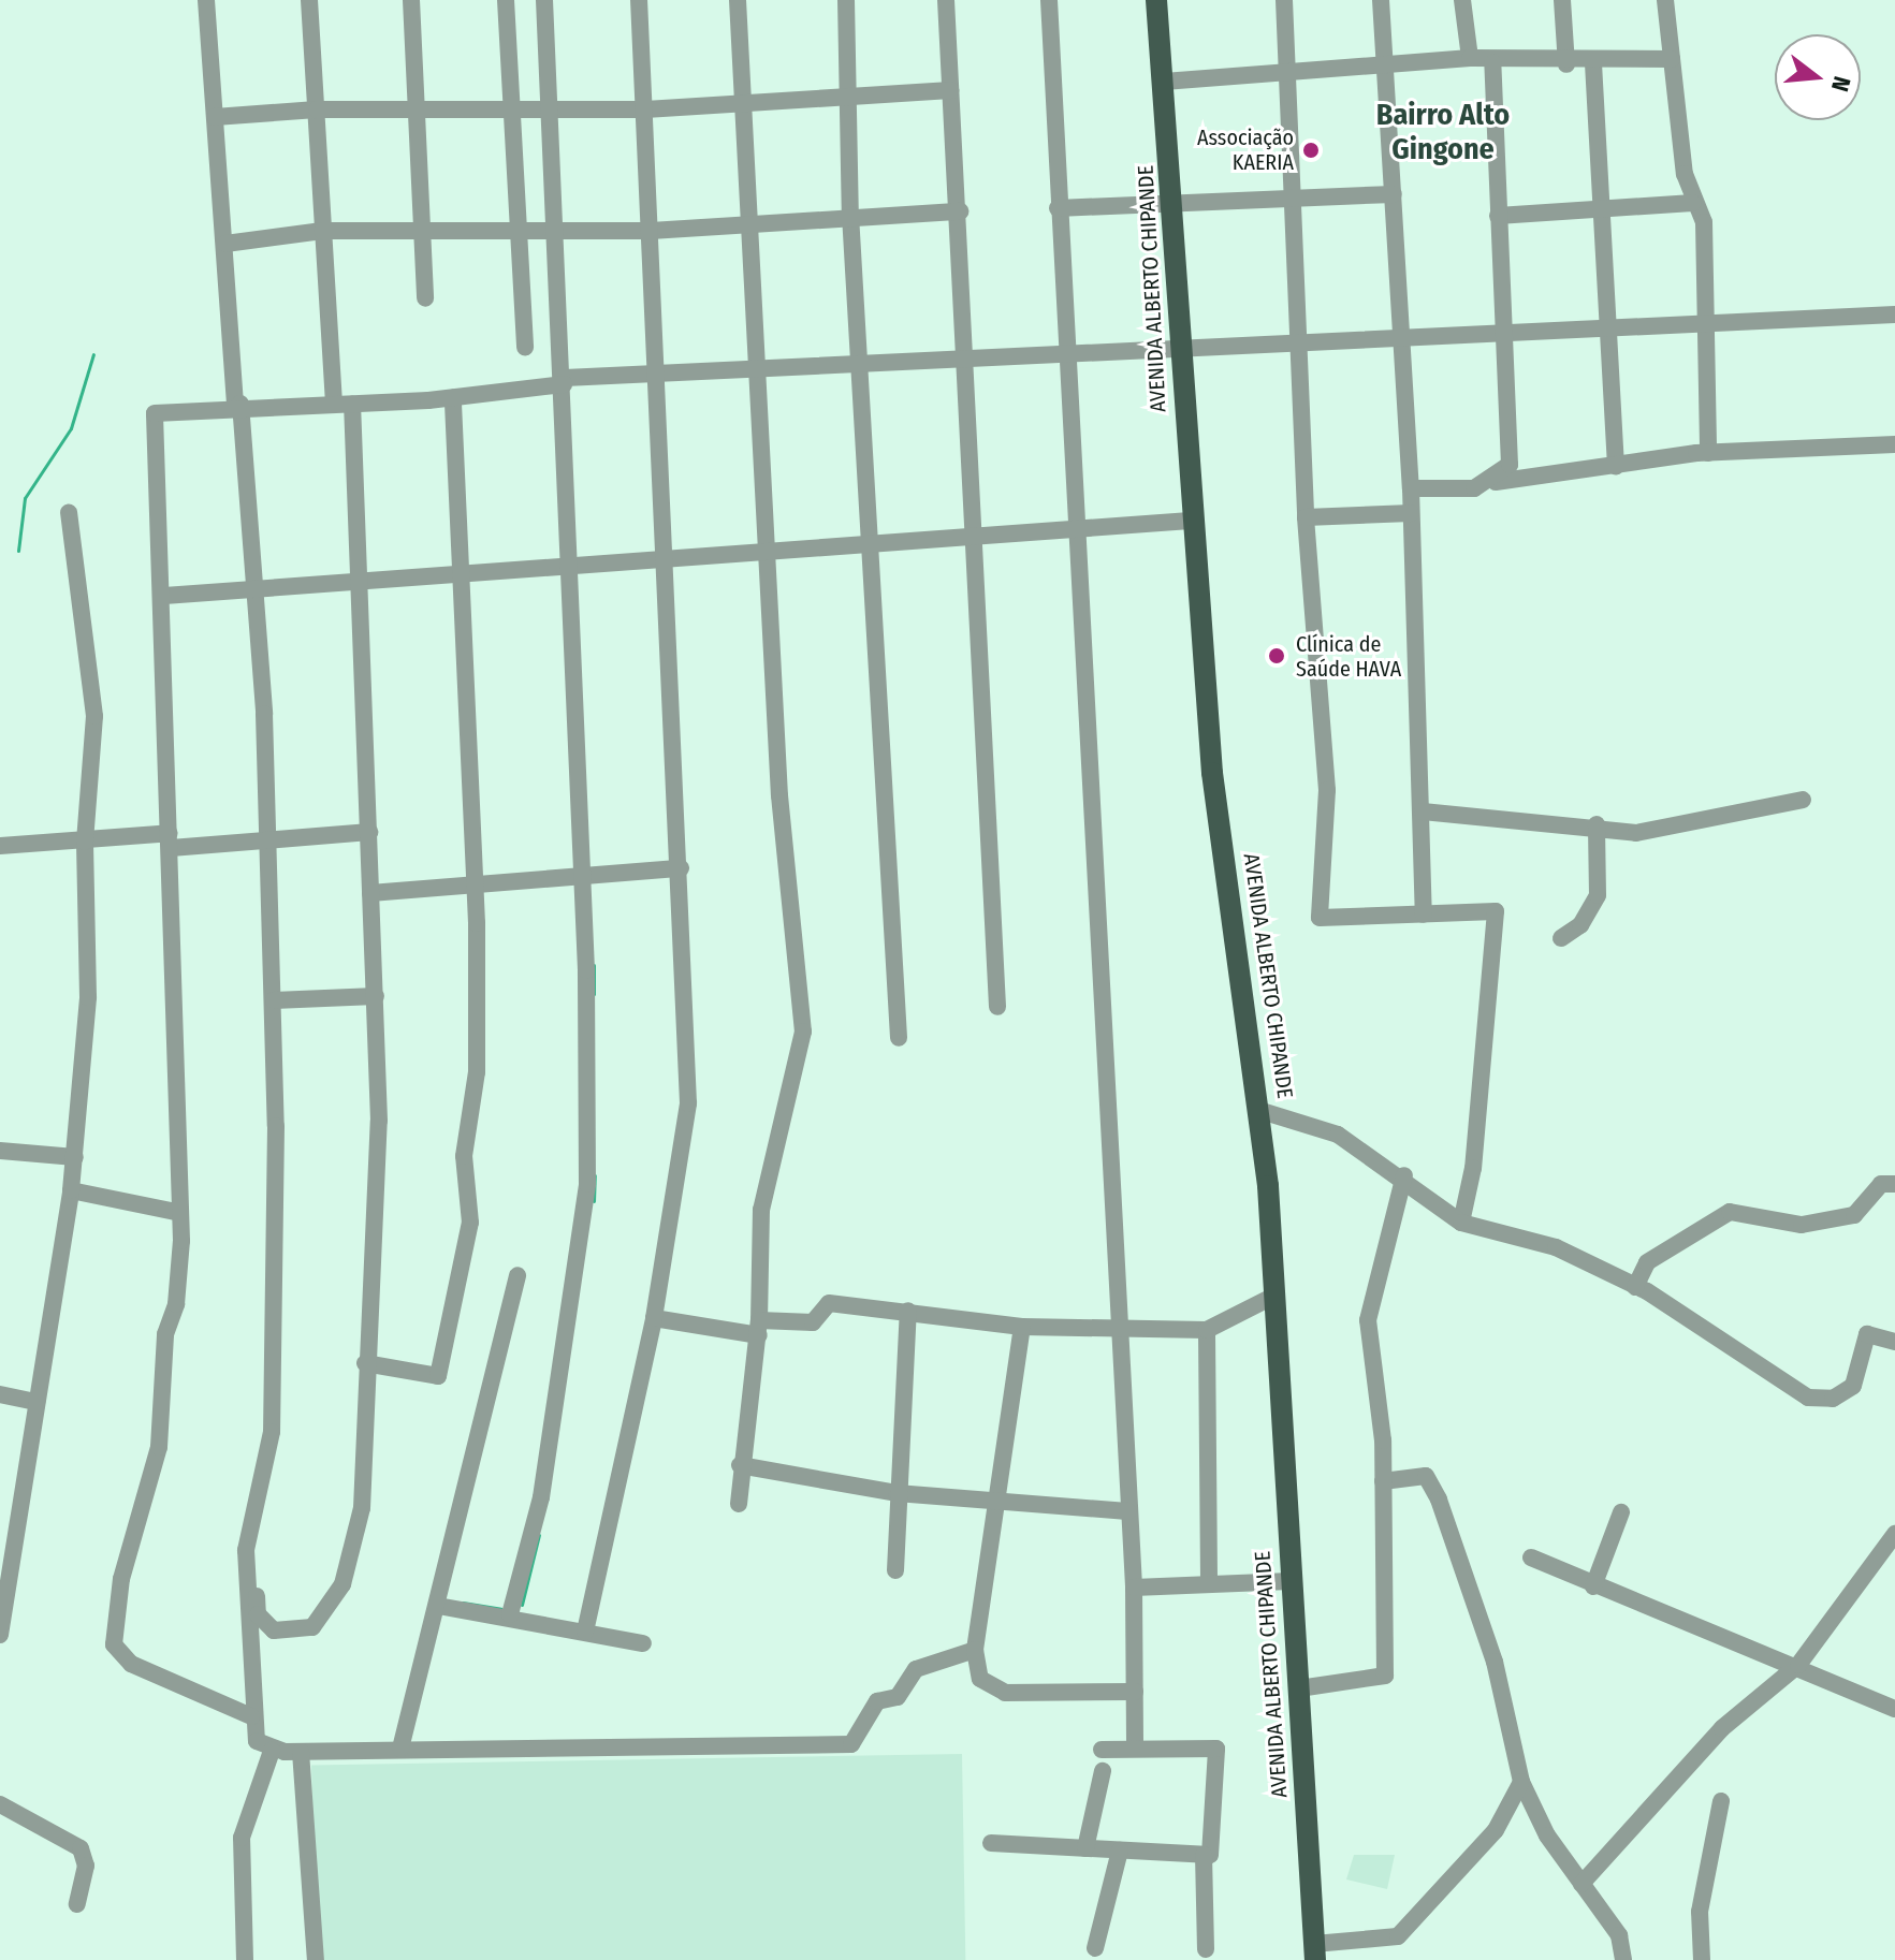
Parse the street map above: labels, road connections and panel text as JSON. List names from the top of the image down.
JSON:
{
  "streets": {
    "main road": ["AVENIDA ALBERTO CHIPANDE"]
  },
  "districts": ["Bairro Alto Gingone"],
  "places": ["Associação KAERIA", "Clínica de Saúde HAVA"],
  "north": "right"
}
